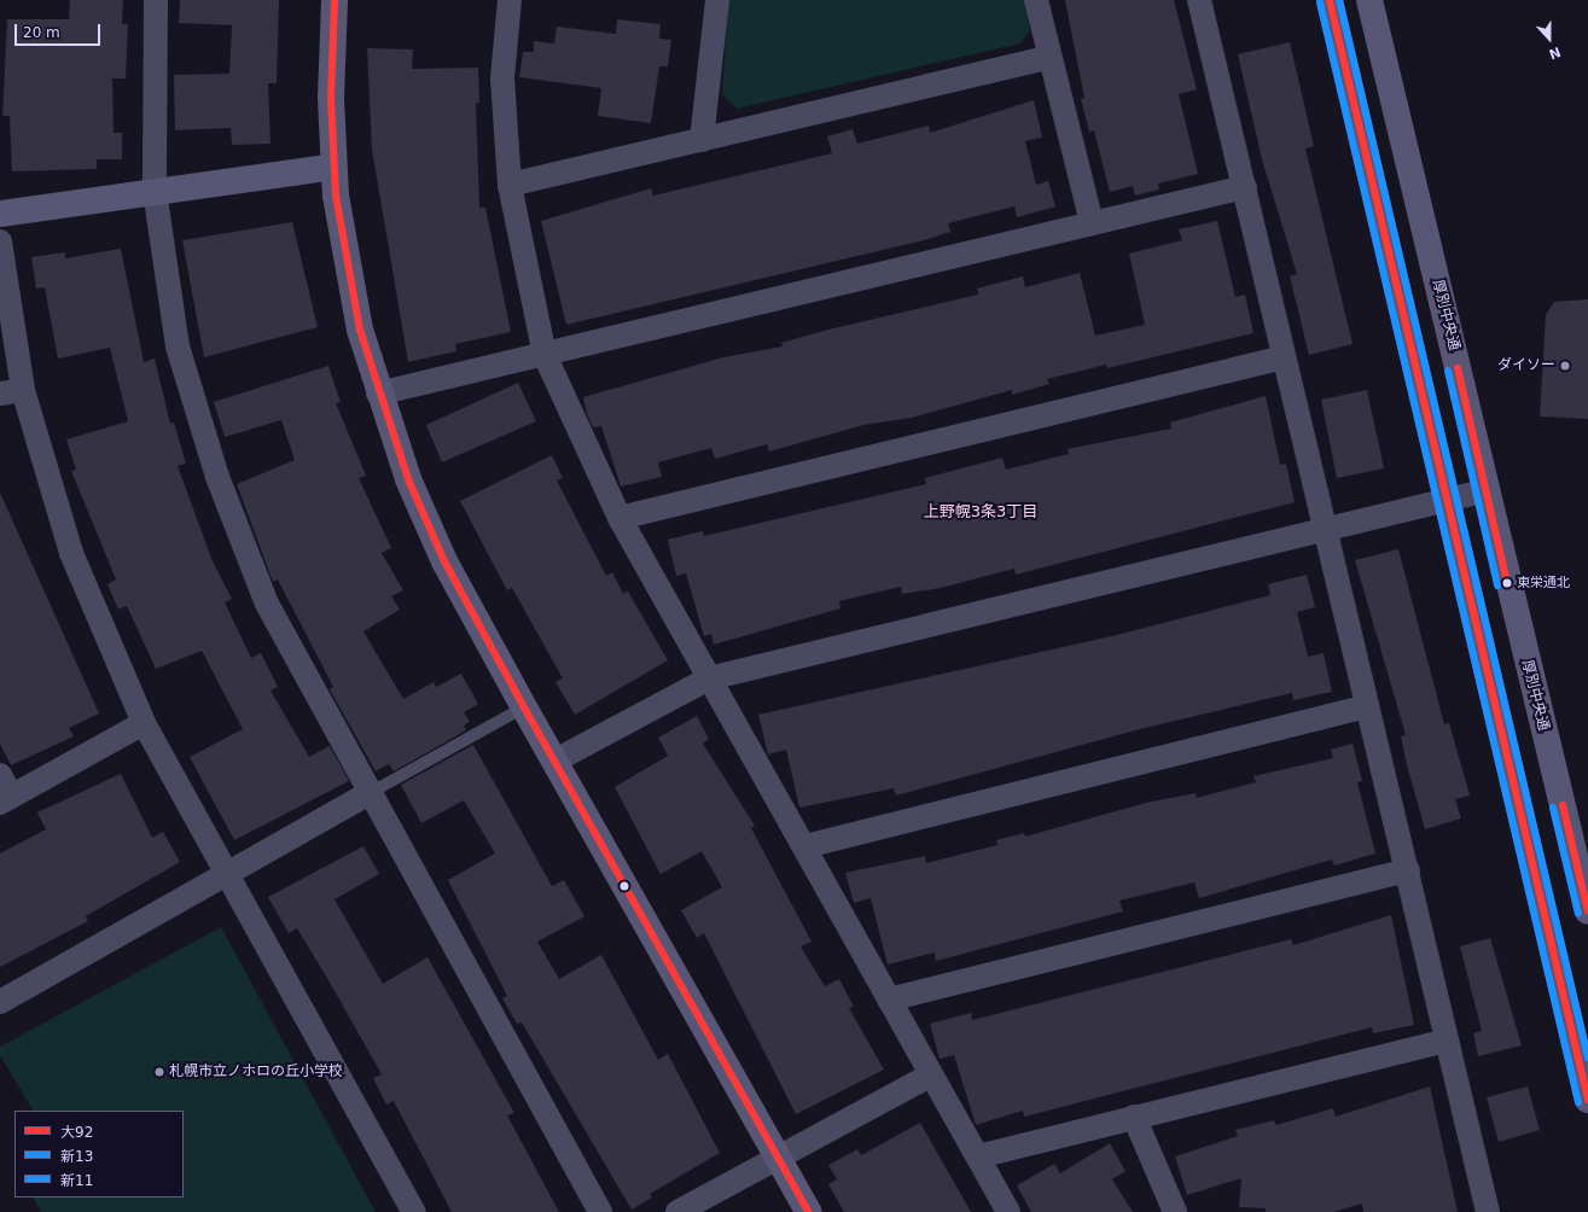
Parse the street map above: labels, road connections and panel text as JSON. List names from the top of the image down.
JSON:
{
  "streets": {
    "main road": ["厚別中央通"]
  },
  "districts": ["上野幌3条3丁目"],
  "places": ["ダイソー", "東栄通北", "札幌市立ノホロの丘小学校"],
  "lines": ["transit line 大92", "transit line 新11", "transit line 新13"],
  "legend": ["大92", "新13", "新11"],
  "scale_bar": "20 m",
  "north": "bottom"
}
